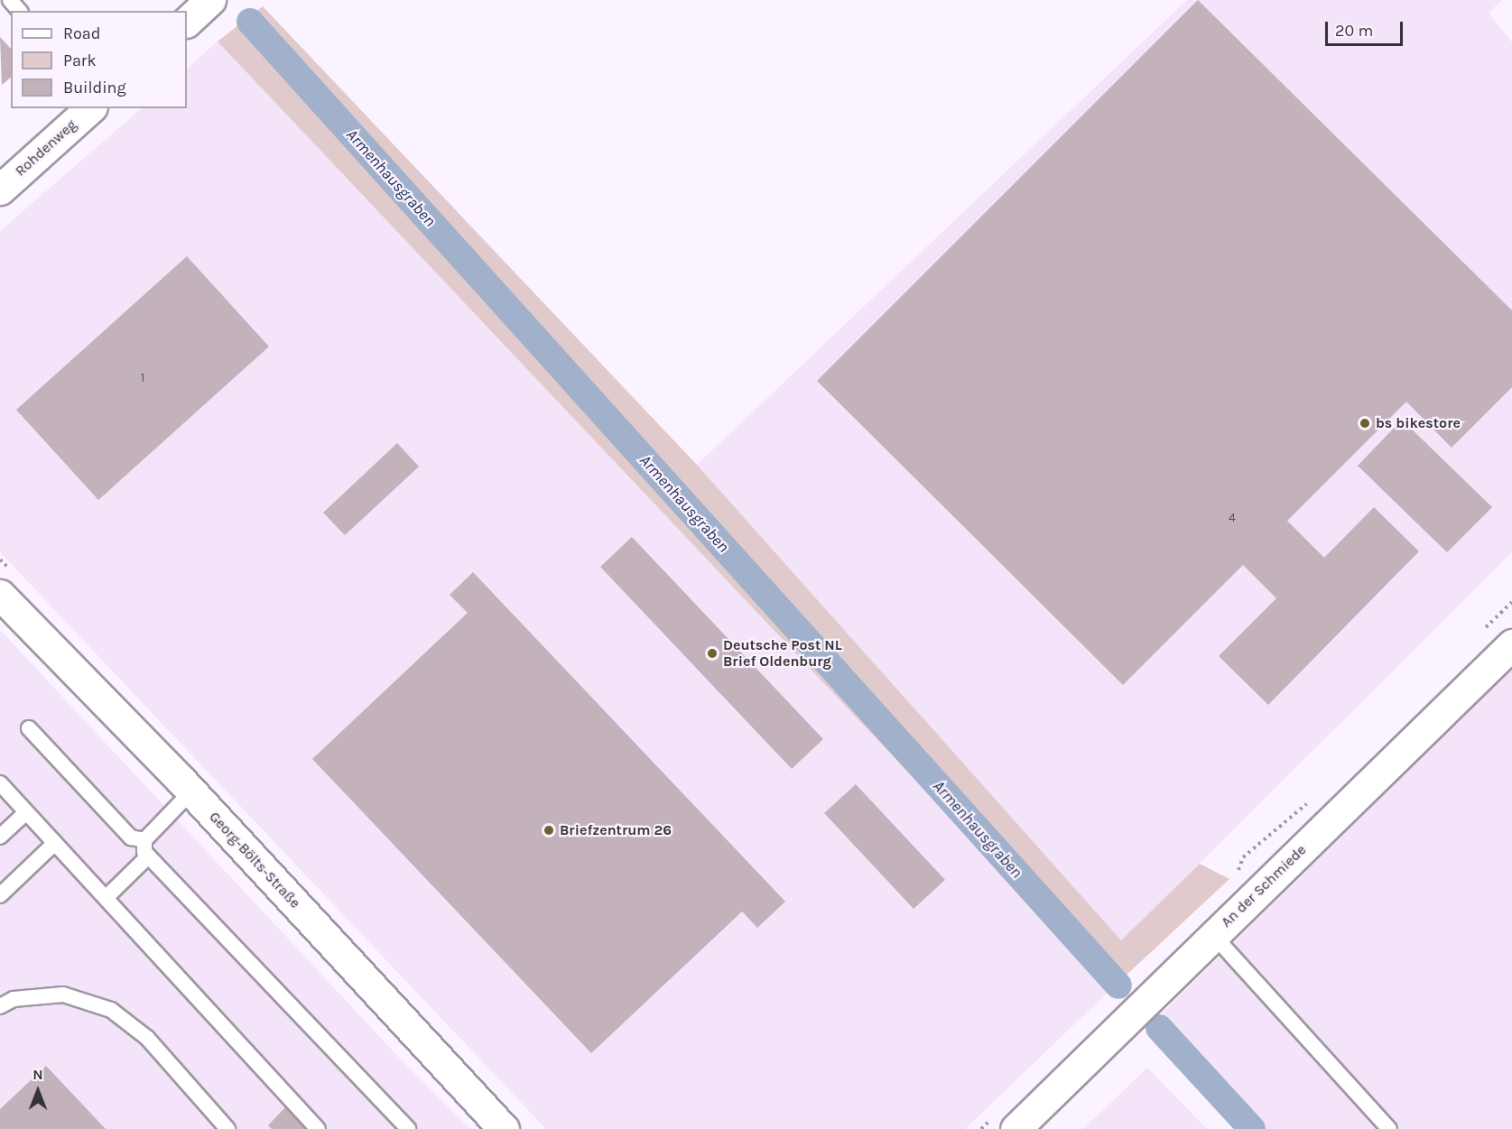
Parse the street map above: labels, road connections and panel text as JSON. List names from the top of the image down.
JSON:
{
  "streets": {
    "street": ["Rohdenweg", "Georg-Bölts-Straße", "An der Schmiede"]
  },
  "water": ["Armenhausgraben"],
  "places": ["bs bikestore", "Deutsche Post NL Brief Oldenburg", "Briefzentrum 26"],
  "house_numbers": ["1", "4"],
  "legend": ["Road", "Park", "Building"],
  "scale_bar": "20 m",
  "north": "top"
}
